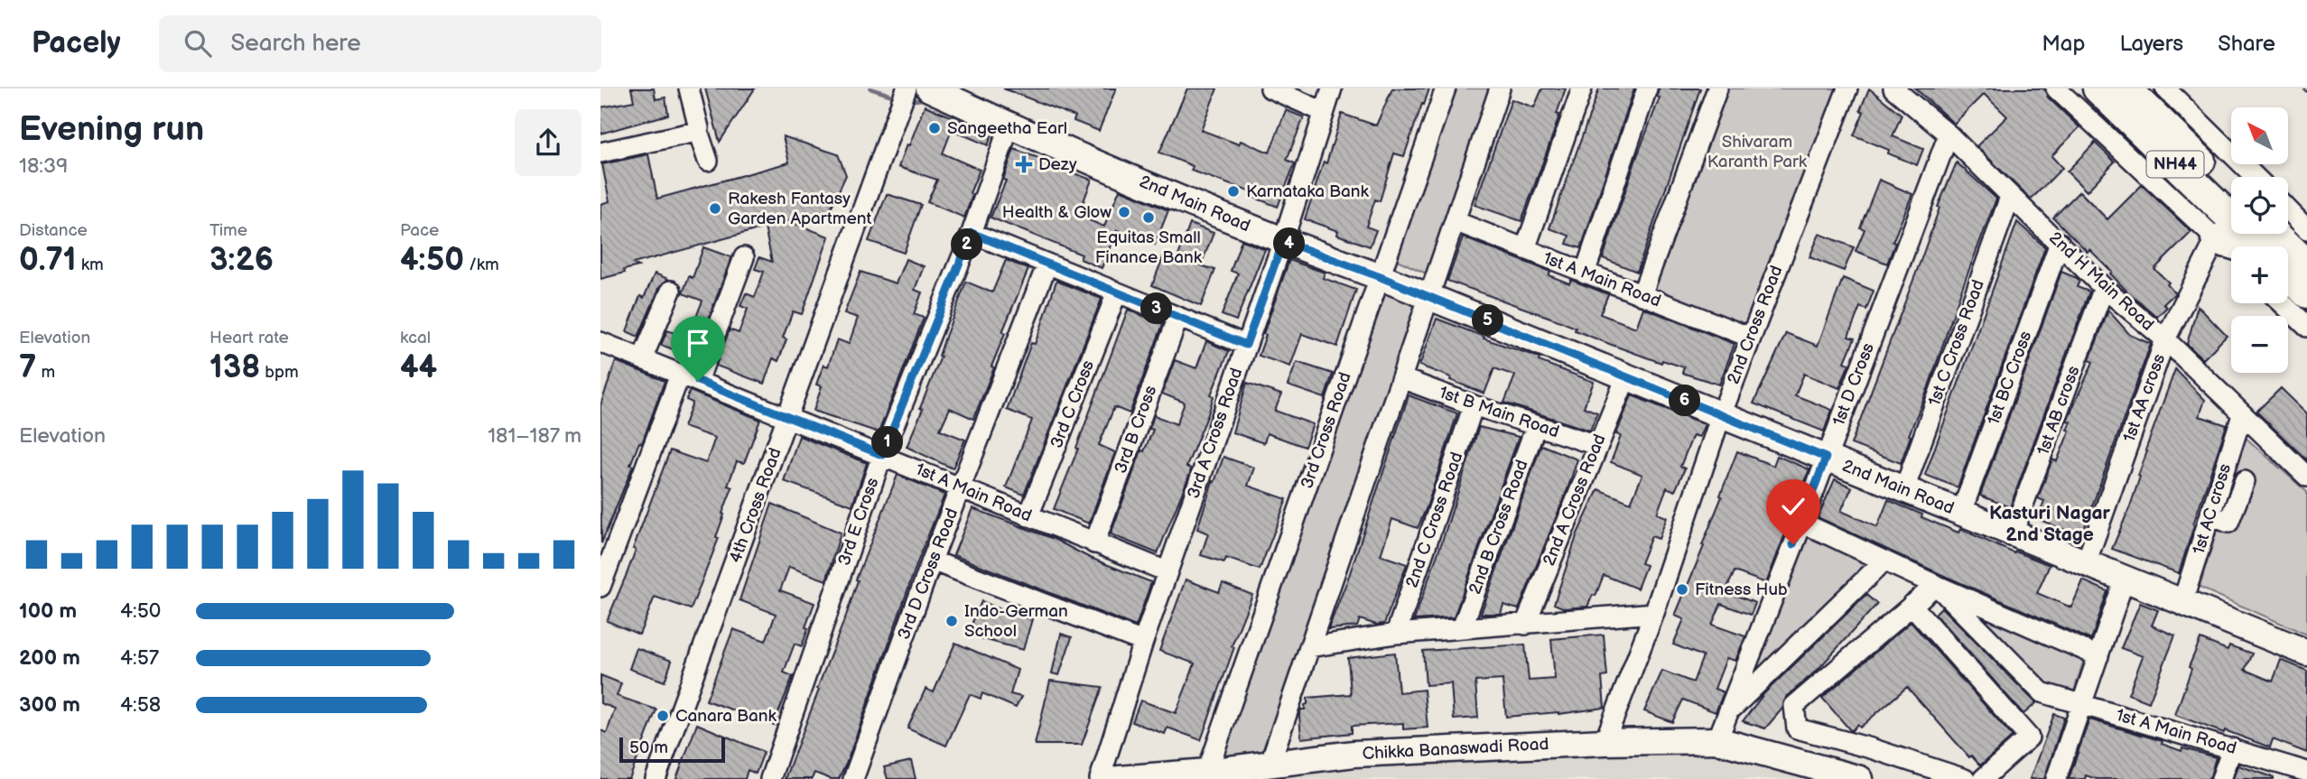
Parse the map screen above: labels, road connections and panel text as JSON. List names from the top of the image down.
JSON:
{
  "streets": {
    "highway": ["NH44"],
    "main road": ["2nd Main Road", "Chikka Banaswadi Road"],
    "street": [
      "1st A Main Road",
      "2nd H Main Road",
      "2nd Cross Road",
      "1st C Cross Road",
      "1st BC Cross",
      "1st D Cross",
      "1st AA cross",
      "3rd C Cross",
      "1st AB cross",
      "1st B Main Road",
      "3rd B Cross",
      "3rd Cross Road",
      "3rd A Cross Road",
      "2nd A Cross Road",
      "4th Cross Road",
      "1st AC cross",
      "2nd C Cross Road",
      "3rd E Cross",
      "2nd B Cross Road",
      "3rd D Cross Road"
    ]
  },
  "crossings": [
    ["2nd Main Road", "2nd Cross Road"],
    ["2nd Main Road", "1st C Cross Road"],
    ["2nd Main Road", "1st BC Cross"],
    ["2nd Main Road", "1st D Cross"],
    ["2nd Main Road", "1st AA cross"],
    ["2nd Main Road", "1st AB cross"],
    ["2nd Main Road", "3rd Cross Road"],
    ["2nd Main Road", "3rd A Cross Road"],
    ["2nd Main Road", "2nd A Cross Road"],
    ["2nd Main Road", "1st AC cross"],
    ["2nd Main Road", "3rd E Cross"],
    ["1st A Main Road", "2nd Cross Road"],
    ["1st A Main Road", "3rd C Cross"],
    ["1st A Main Road", "3rd B Cross"],
    ["1st A Main Road", "3rd A Cross Road"],
    ["1st A Main Road", "4th Cross Road"],
    ["1st A Main Road", "3rd E Cross"],
    ["1st A Main Road", "3rd D Cross Road"],
    ["2nd H Main Road", "1st C Cross Road"],
    ["2nd H Main Road", "1st BC Cross"],
    ["2nd H Main Road", "1st D Cross"],
    ["2nd H Main Road", "1st AA cross"],
    ["2nd H Main Road", "1st AB cross"],
    ["2nd H Main Road", "1st AC cross"],
    ["2nd Cross Road", "Chikka Banaswadi Road"],
    ["1st D Cross", "Chikka Banaswadi Road"],
    ["1st B Main Road", "2nd A Cross Road"],
    ["1st B Main Road", "2nd C Cross Road"],
    ["1st B Main Road", "2nd B Cross Road"],
    ["3rd Cross Road", "Chikka Banaswadi Road"]
  ],
  "districts": ["Kasturi Nagar 2nd Stage"],
  "parks": ["Shivaram Karanth Park"],
  "places": {
    "other": [
      "Sangeetha Earl",
      "Karnataka Bank",
      "Rakesh Fantasy Garden Apartment",
      "Health & Glow",
      "Equitas Small Finance Bank",
      "Fitness Hub",
      "Indo-German School",
      "Canara Bank"
    ],
    "health": ["Dezy"]
  },
  "scale_bar": "50 m",
  "north": "top left",
  "page": {
    "header": "Pacely",
    "search": "Search here",
    "nav": ["Map", "Layers", "Share"],
    "heading": ["Evening run", "18:39"],
    "map_buttons": ["+", "−"],
    "stats": [
      ["Distance", "0.71 km"],
      ["Time", "3:26"],
      ["Pace", "4:50 /km"],
      ["Elevation", "7 m"],
      ["Heart rate", "138 bpm"],
      ["kcal", "44"]
    ],
    "pins": [
      "4",
      "2",
      "3",
      "5",
      "6",
      "1"
    ],
    "chart": ["Elevation", "181–187 m"],
    "list": [
      {
        "name": "100 m",
        "note": "4:50"
      },
      {
        "name": "200 m",
        "note": "4:57"
      },
      {
        "name": "300 m",
        "note": "4:58"
      }
    ],
    "scale": "50 m"
  }
}
